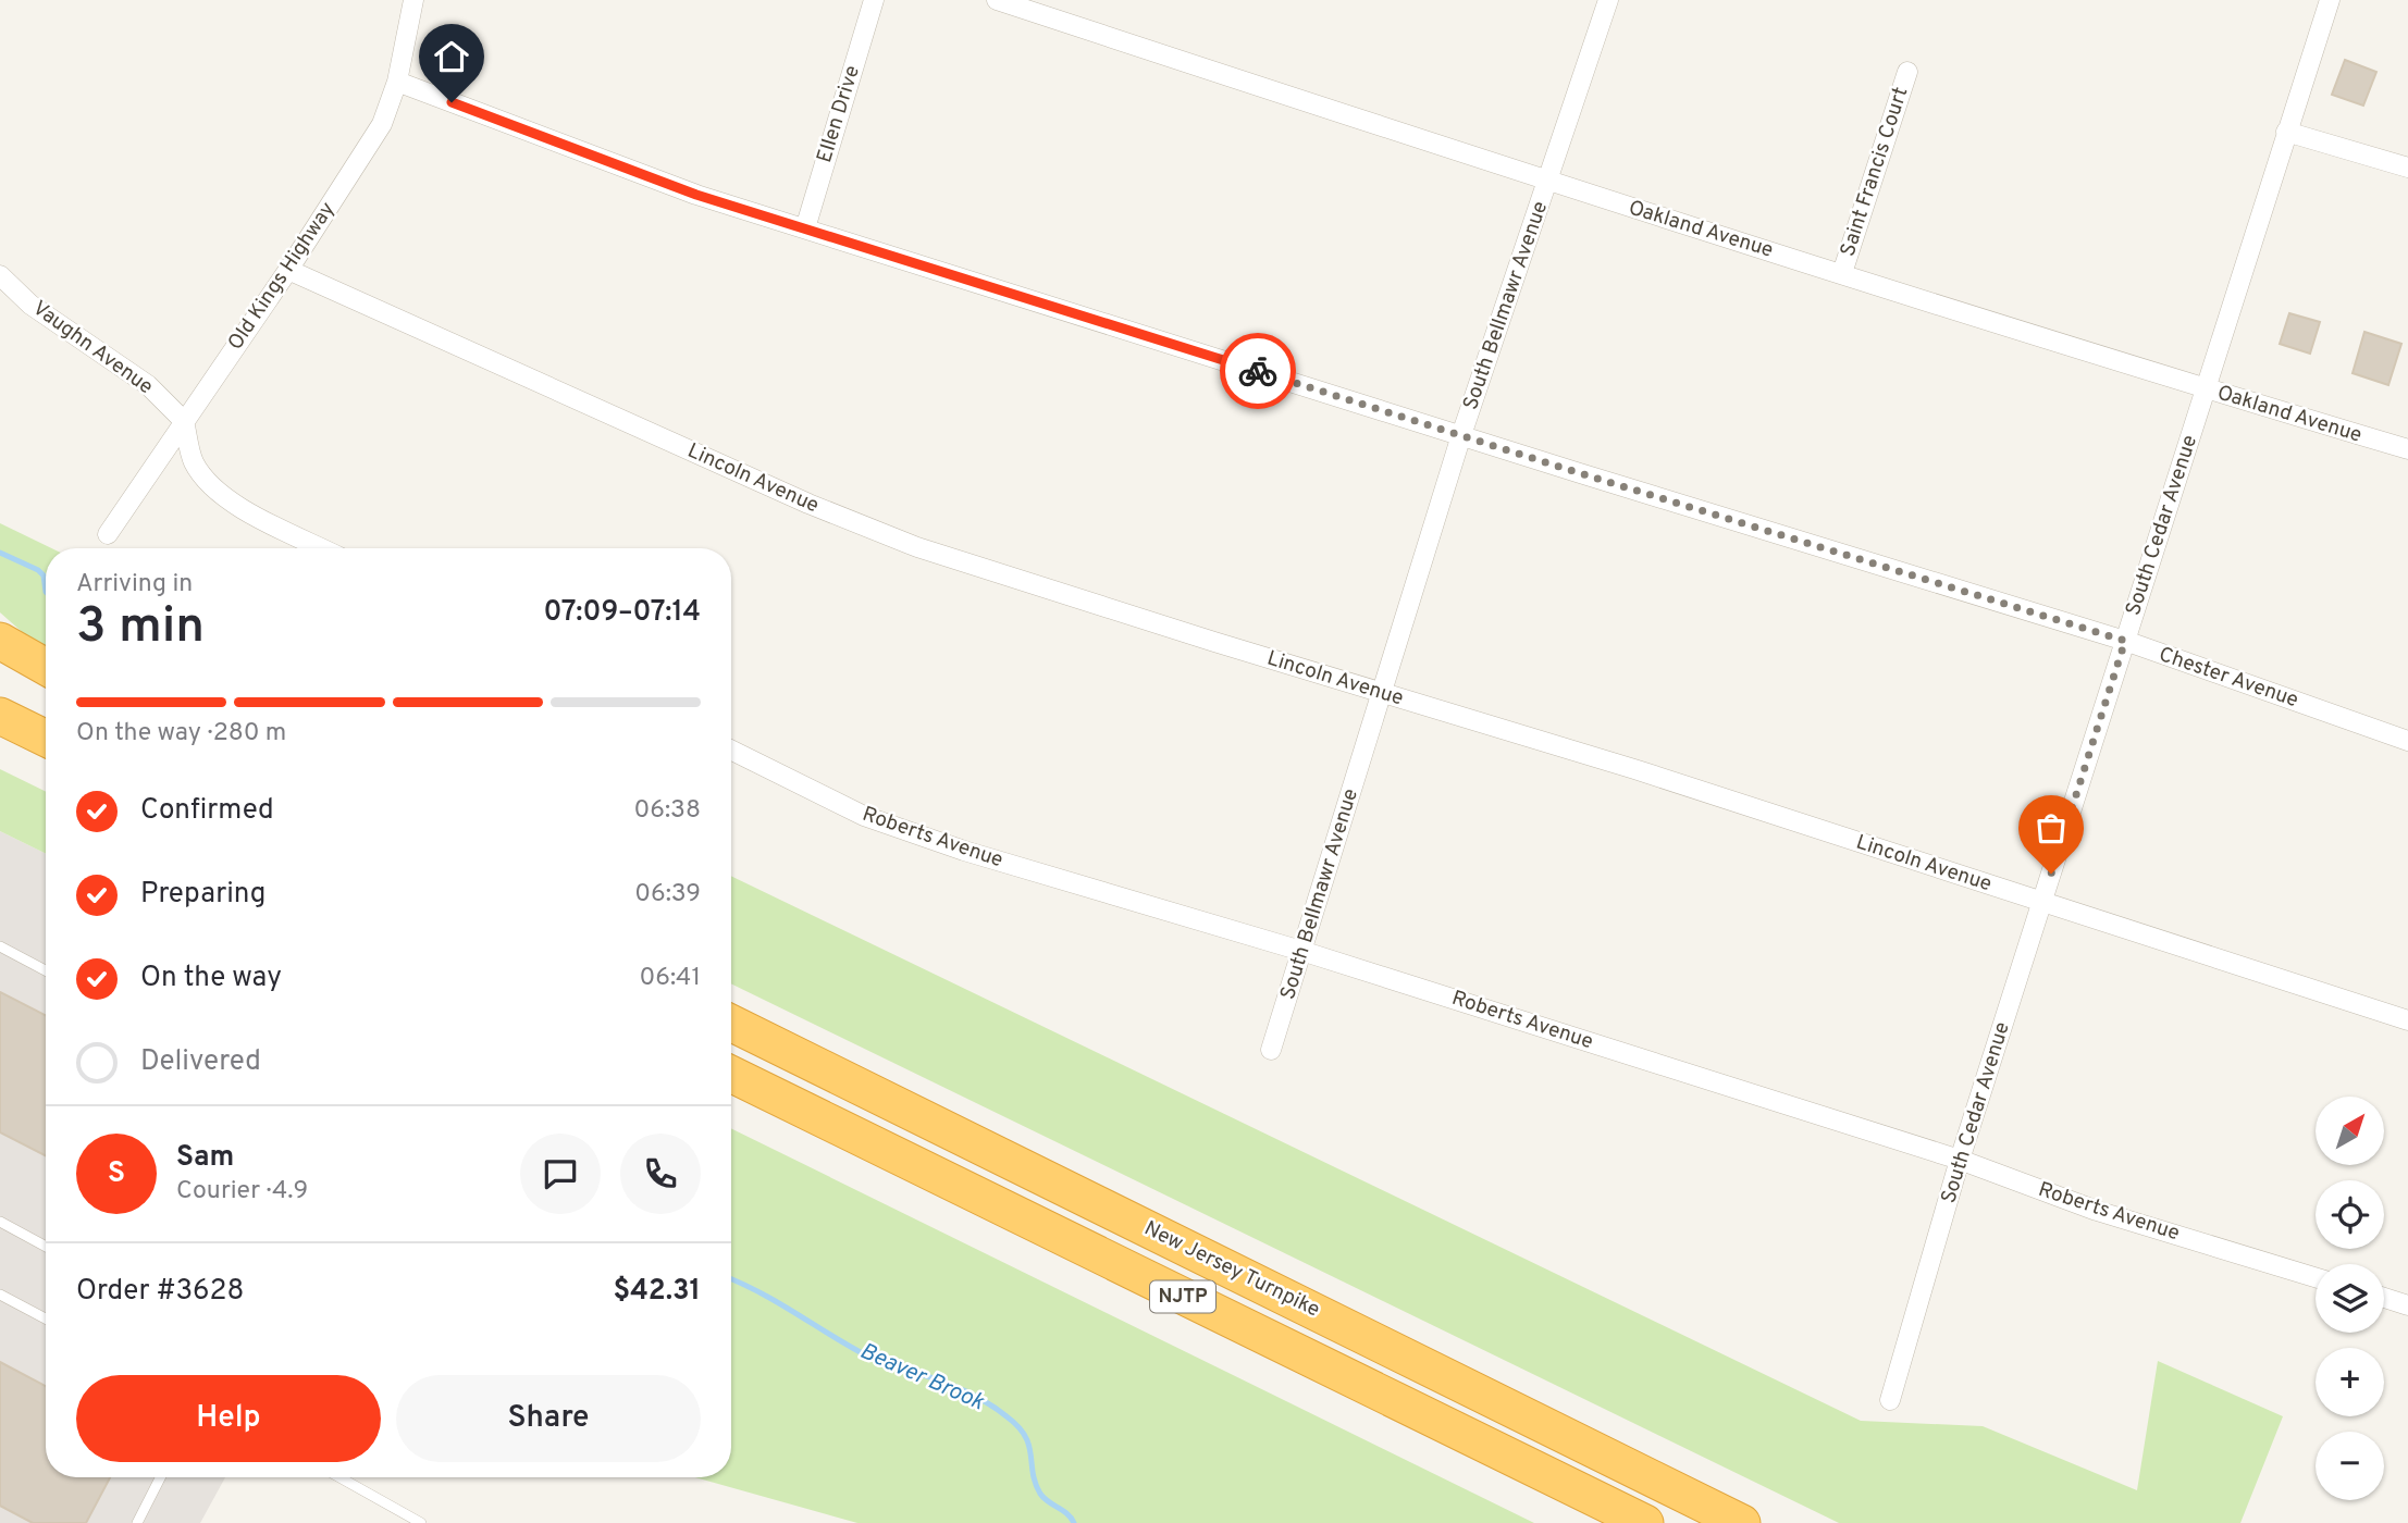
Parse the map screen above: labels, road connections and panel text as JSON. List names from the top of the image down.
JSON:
{
  "streets": {
    "highway": ["New Jersey Turnpike", "NJTP"],
    "street": [
      "Ellen Drive",
      "Saint Francis Court",
      "Oakland Avenue",
      "Old Kings Highway",
      "South Bellmawr Avenue",
      "Vaughn Avenue",
      "Lincoln Avenue",
      "South Cedar Avenue",
      "Chester Avenue",
      "Roberts Avenue"
    ]
  },
  "crossings": [
    ["Ellen Drive", "Chester Avenue"],
    ["Saint Francis Court", "Oakland Avenue"],
    ["Oakland Avenue", "South Bellmawr Avenue"],
    ["Oakland Avenue", "South Cedar Avenue"],
    ["Old Kings Highway", "Vaughn Avenue"],
    ["Old Kings Highway", "Lincoln Avenue"],
    ["Old Kings Highway", "Chester Avenue"],
    ["South Bellmawr Avenue", "Lincoln Avenue"],
    ["South Bellmawr Avenue", "Chester Avenue"],
    ["South Bellmawr Avenue", "Roberts Avenue"],
    ["Lincoln Avenue", "South Cedar Avenue"],
    ["South Cedar Avenue", "Chester Avenue"],
    ["South Cedar Avenue", "Roberts Avenue"]
  ],
  "water": ["Beaver Brook"],
  "north": "top right",
  "page": {
    "heading": ["3 min", "Arriving in", "07:09–07:14"],
    "panel": [
      "Sam",
      "Courier · 4.9",
      "Order #3628",
      "$42.31"
    ],
    "bar": "On the way · 280 m",
    "list": [
      ["Confirmed", "06:38"],
      ["Preparing", "06:39"],
      ["On the way", "06:41"],
      "Delivered"
    ],
    "map_buttons": ["+", "−"],
    "round": "S",
    "buttons": ["Help", "Share"]
  }
}
